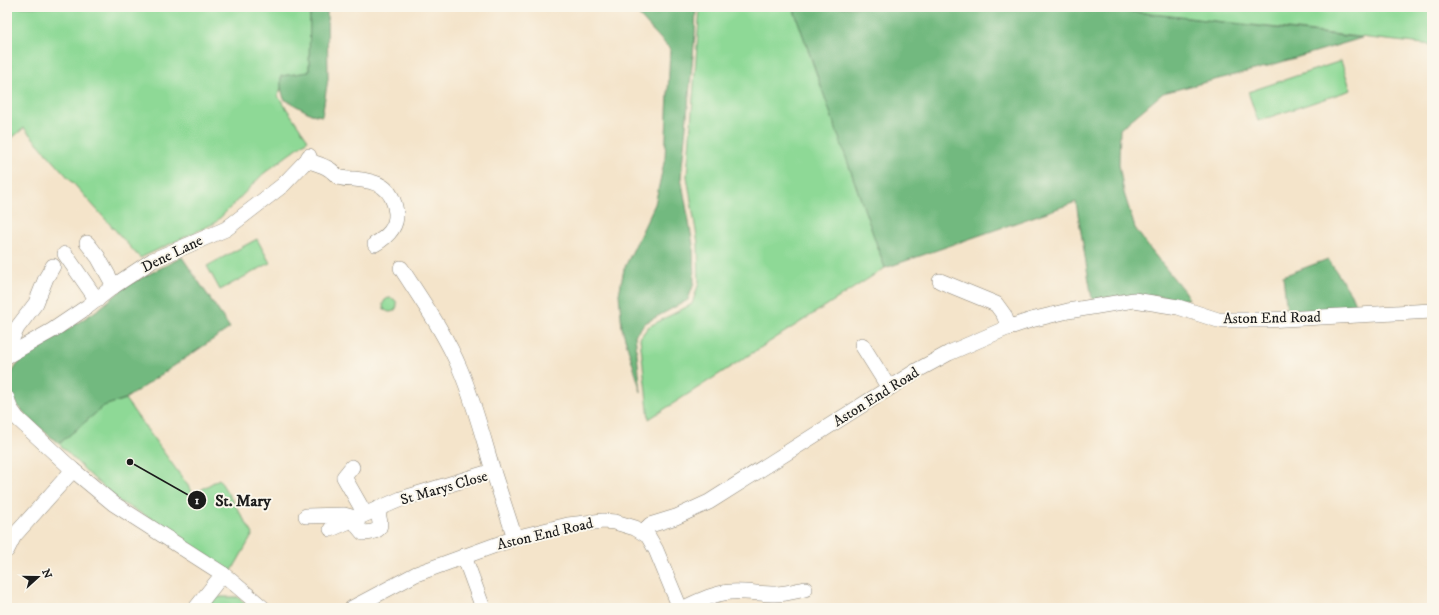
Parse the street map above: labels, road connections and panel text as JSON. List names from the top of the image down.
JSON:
{
  "streets": {
    "street": ["Dene Lane", "Aston End Road", "St Marys Close"]
  },
  "crossings": [
    ["Aston End Road", "St Marys Close"]
  ],
  "places": ["St. Mary"],
  "north": "right"
}
